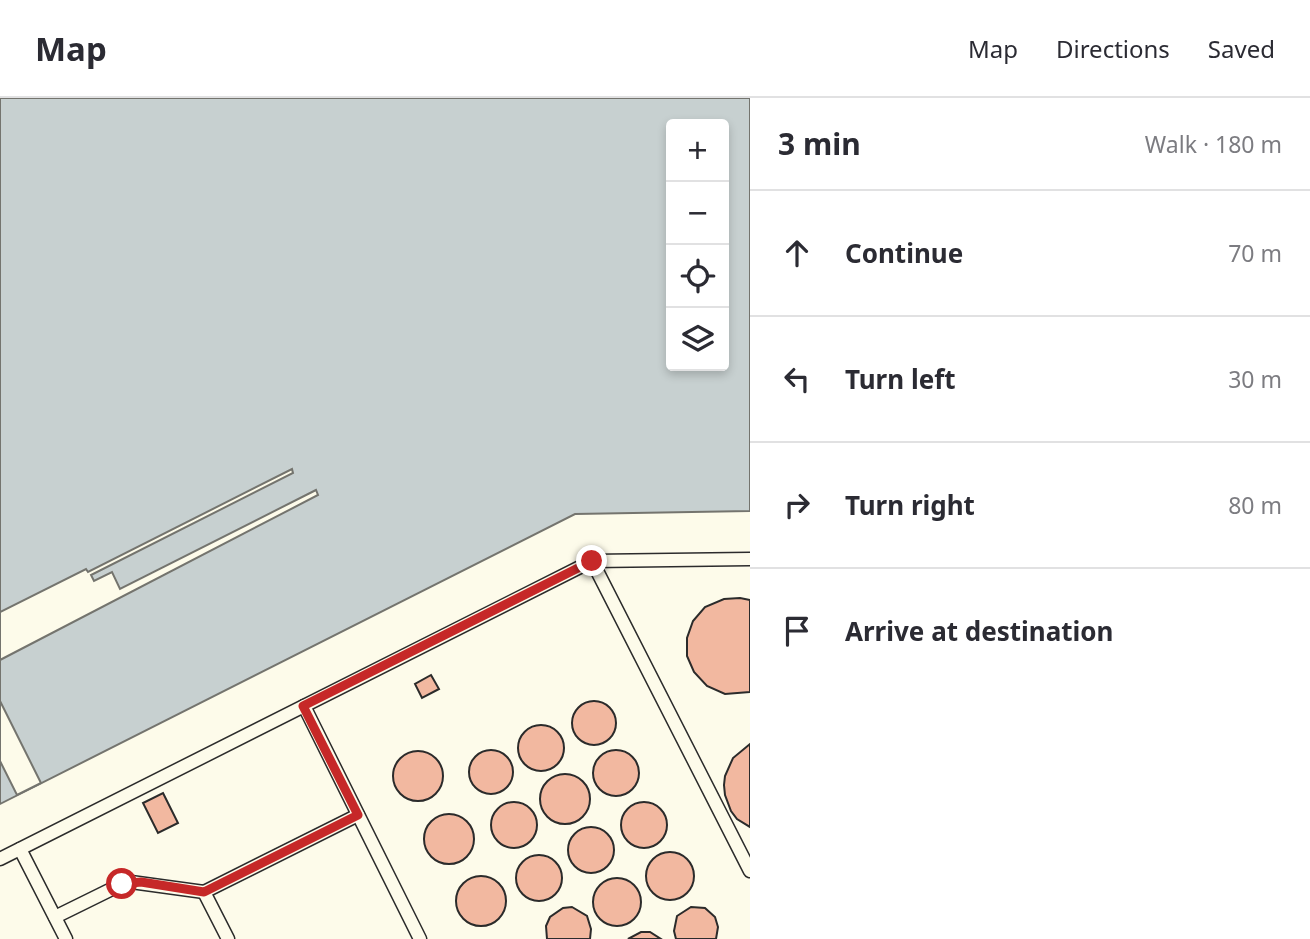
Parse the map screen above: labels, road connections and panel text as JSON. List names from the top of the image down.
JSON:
{
  "page": {
    "header": "Map",
    "nav": ["Map", "Directions", "Saved"],
    "heading": ["3 min", "Walk · 180 m"],
    "map_buttons": ["+", "−"],
    "list": [
      ["Continue", "70 m"],
      ["Turn left", "30 m"],
      ["Turn right", "80 m"],
      "Arrive at destination"
    ]
  }
}
